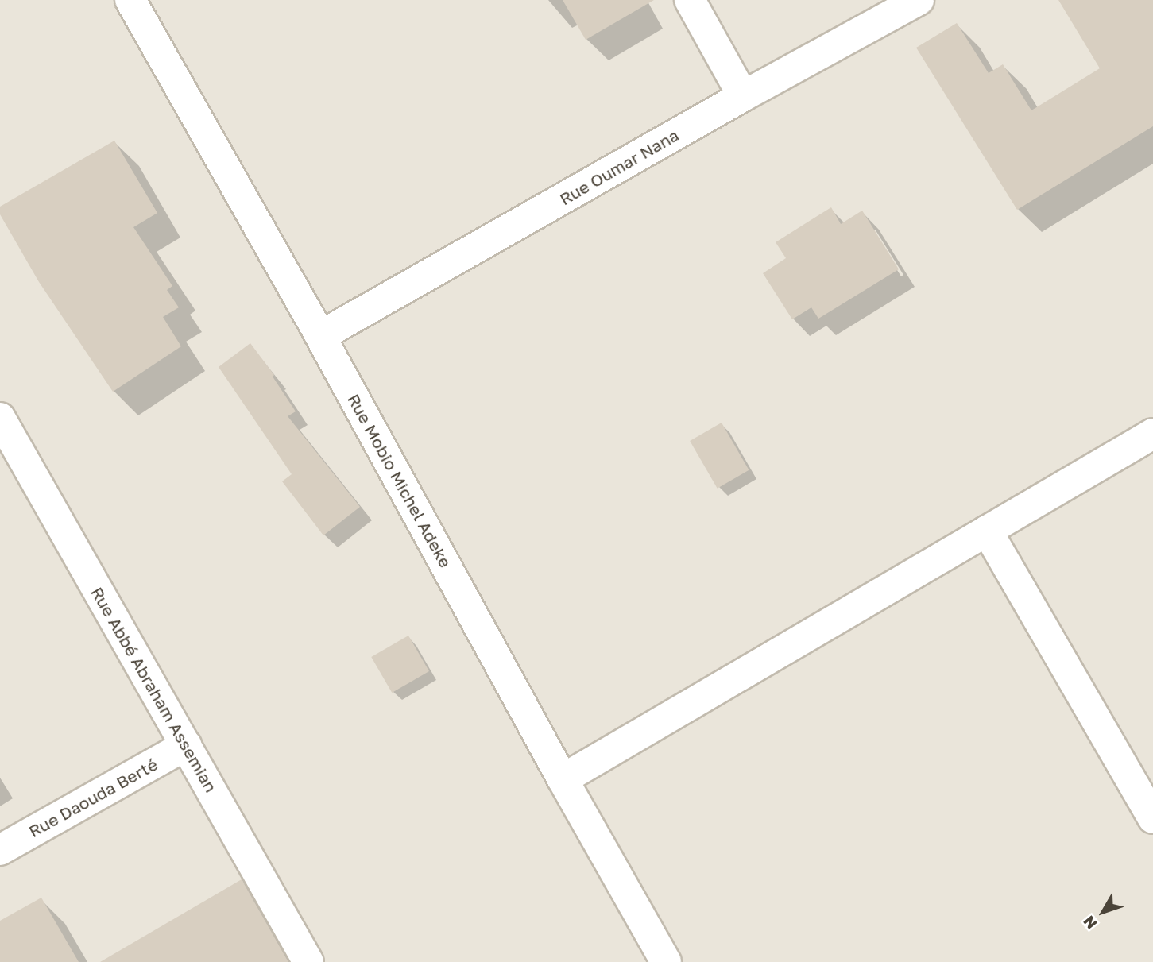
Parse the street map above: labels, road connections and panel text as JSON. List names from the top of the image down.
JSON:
{
  "streets": {
    "street": [
      "Rue Oumar Nana",
      "Rue Mobio Michel Adeke",
      "Rue Abbé Abraham Assemian",
      "Rue Daouda Berté"
    ]
  },
  "crossings": [
    ["Rue Oumar Nana", "Rue Mobio Michel Adeke"],
    ["Rue Abbé Abraham Assemian", "Rue Daouda Berté"]
  ],
  "north": "bottom left"
}
